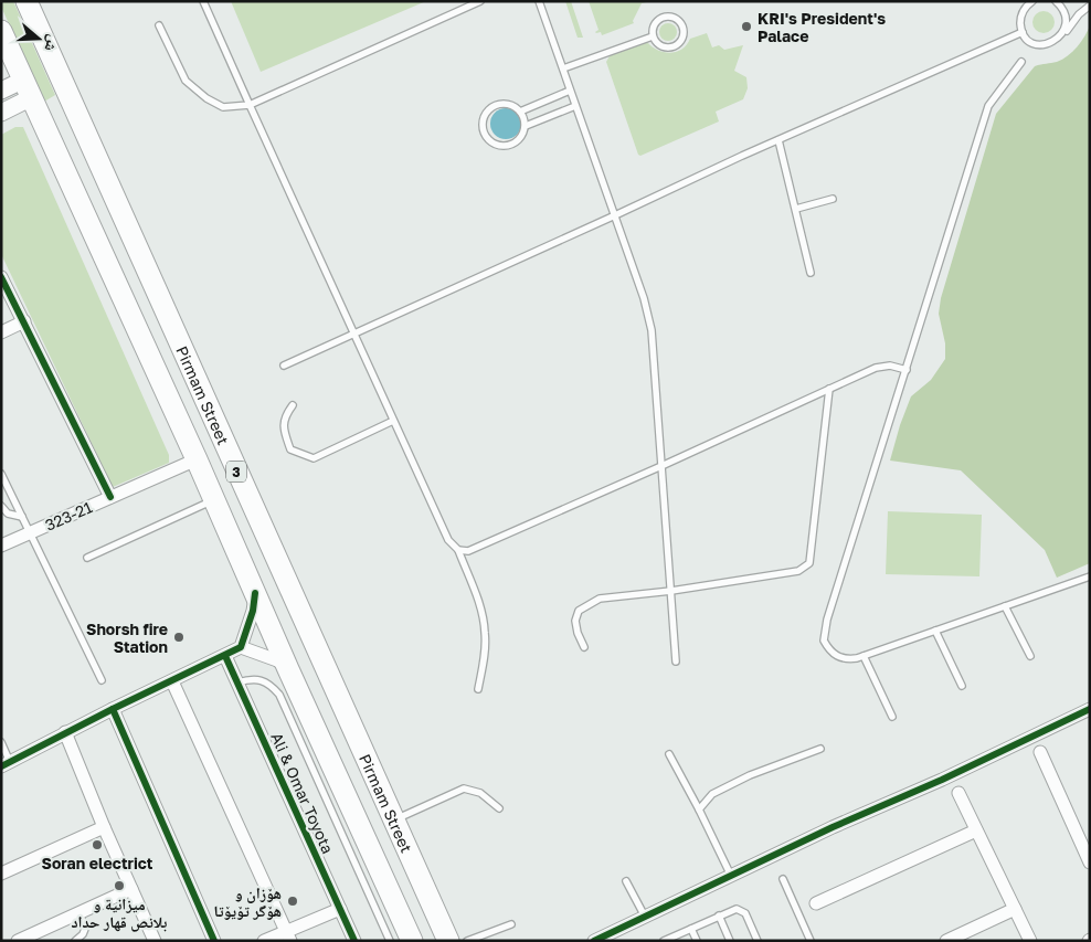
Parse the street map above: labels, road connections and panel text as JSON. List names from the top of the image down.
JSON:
{
  "streets": {
    "highway": ["Pirmam Street", "3"],
    "street": ["323-21", "Ali & Omar Toyota"]
  },
  "crossings": [
    ["Pirmam Street", "323-21"]
  ],
  "places": [
    "KRI's President's Palace",
    "Shorsh fire Station",
    "Soran electrict",
    "ميزانية و بلانص قهار حداد",
    "هۆزان و هۆگر تۆیۆتا"
  ],
  "north": "right"
}
